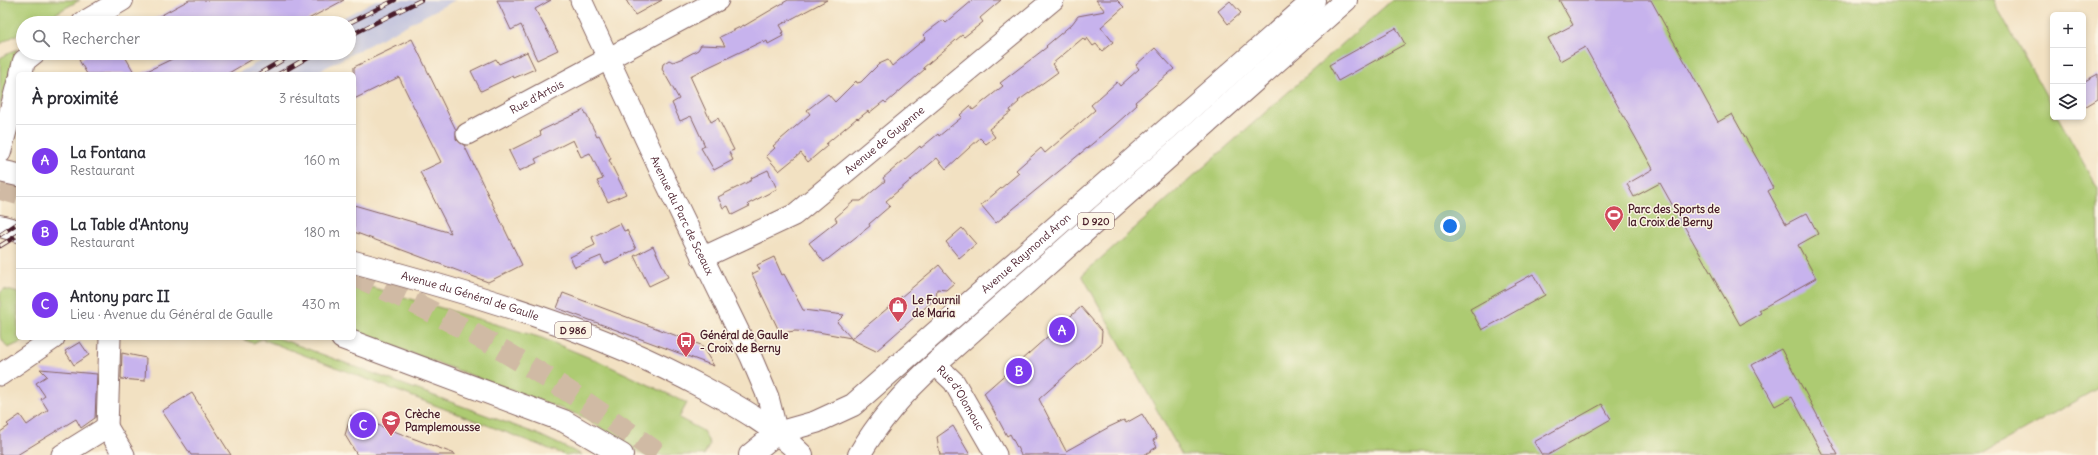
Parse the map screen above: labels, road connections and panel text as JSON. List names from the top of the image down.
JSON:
{
  "streets": {
    "main road": [
      "D 920",
      "Avenue Raymond Aron",
      "Avenue du Général de Gaulle",
      "D 986"
    ],
    "street": [
      "Rue d'Artois",
      "Avenue de Guyenne",
      "Avenue du Parc de Sceaux",
      "Rue d'Olomouc"
    ]
  },
  "crossings": [
    ["Rue d'Artois", "Avenue du Parc de Sceaux"],
    ["Avenue de Guyenne", "Avenue du Parc de Sceaux"],
    ["Avenue du Parc de Sceaux", "D 920"],
    ["Avenue du Parc de Sceaux", "Avenue Raymond Aron"],
    ["Avenue du Parc de Sceaux", "Avenue du Général de Gaulle"],
    ["Avenue du Parc de Sceaux", "D 986"],
    ["D 920", "Avenue Raymond Aron"],
    ["D 920", "Avenue du Général de Gaulle"],
    ["D 920", "D 986"],
    ["Avenue Raymond Aron", "Avenue du Général de Gaulle"],
    ["Avenue Raymond Aron", "D 986"],
    ["Avenue Raymond Aron", "Rue d'Olomouc"],
    ["Avenue du Général de Gaulle", "D 986"]
  ],
  "places": {
    "sports": ["Parc des Sports de la Croix de Berny"],
    "shop": ["Le Fournil de Maria"],
    "bus stop": ["Général de Gaulle - Croix de Berny"],
    "school or university": ["Crèche Pamplemousse"]
  },
  "page": {
    "map_buttons": ["+", "−"],
    "search": "Rechercher",
    "heading": ["À proximité", "3 résultats"],
    "list": [
      {
        "mark": "A",
        "name": "La Fontana",
        "note": "Restaurant",
        "value": "160 m"
      },
      {
        "mark": "B",
        "name": "La Table d'Antony",
        "note": "Restaurant",
        "value": "180 m"
      },
      {
        "mark": "C",
        "name": "Antony parc II",
        "note": "Lieu · Avenue du Général de Gaulle",
        "value": "430 m"
      }
    ],
    "pins": ["A", "B", "C"]
  }
}
